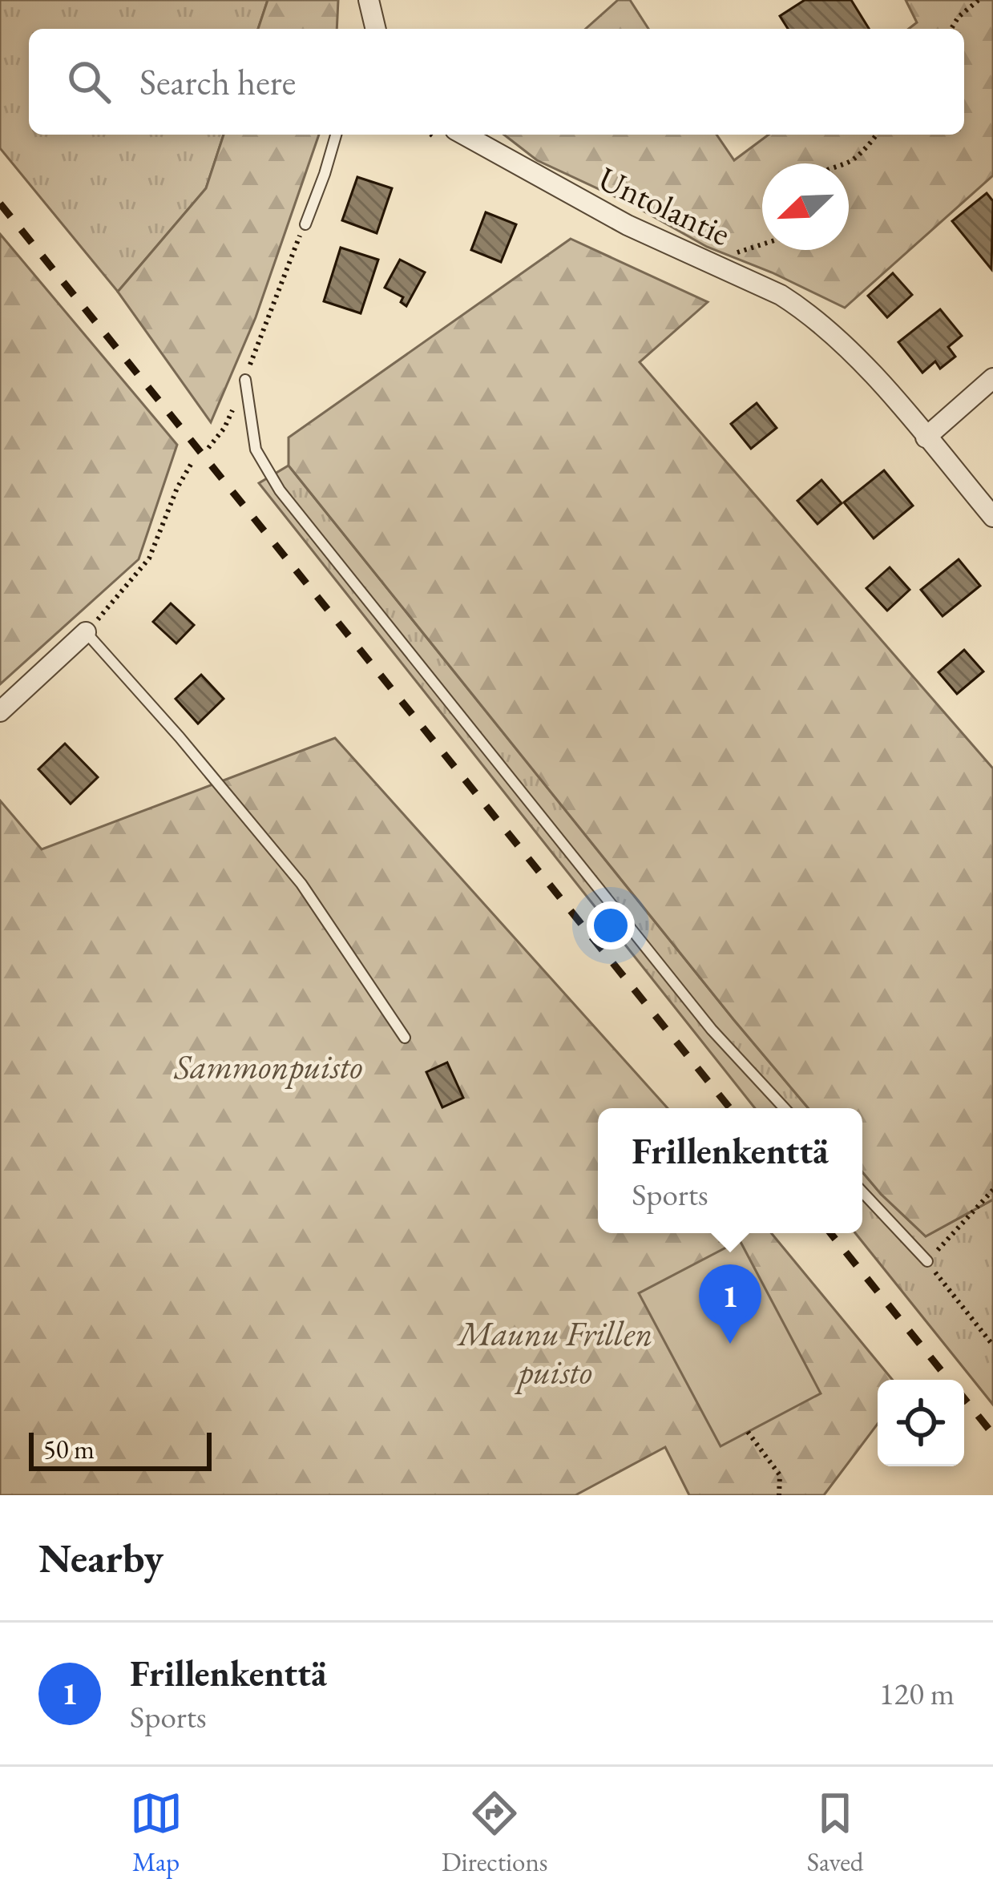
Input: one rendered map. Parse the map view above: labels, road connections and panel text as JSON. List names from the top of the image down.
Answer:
{
  "streets": {
    "street": ["Untolantie"]
  },
  "parks": ["Sammonpuisto", "Maunu Frillen puisto"],
  "scale_bar": "50 m",
  "north": "bottom left",
  "page": {
    "search": "Search here",
    "popup": ["Frillenkenttä", "Sports"],
    "pins": "1",
    "scale": "50 m",
    "heading": "Nearby",
    "list": [
      {
        "mark": "1",
        "name": "Frillenkenttä",
        "note": "Sports",
        "value": "120 m"
      }
    ],
    "nav": ["Map", "Directions", "Saved"]
  }
}
